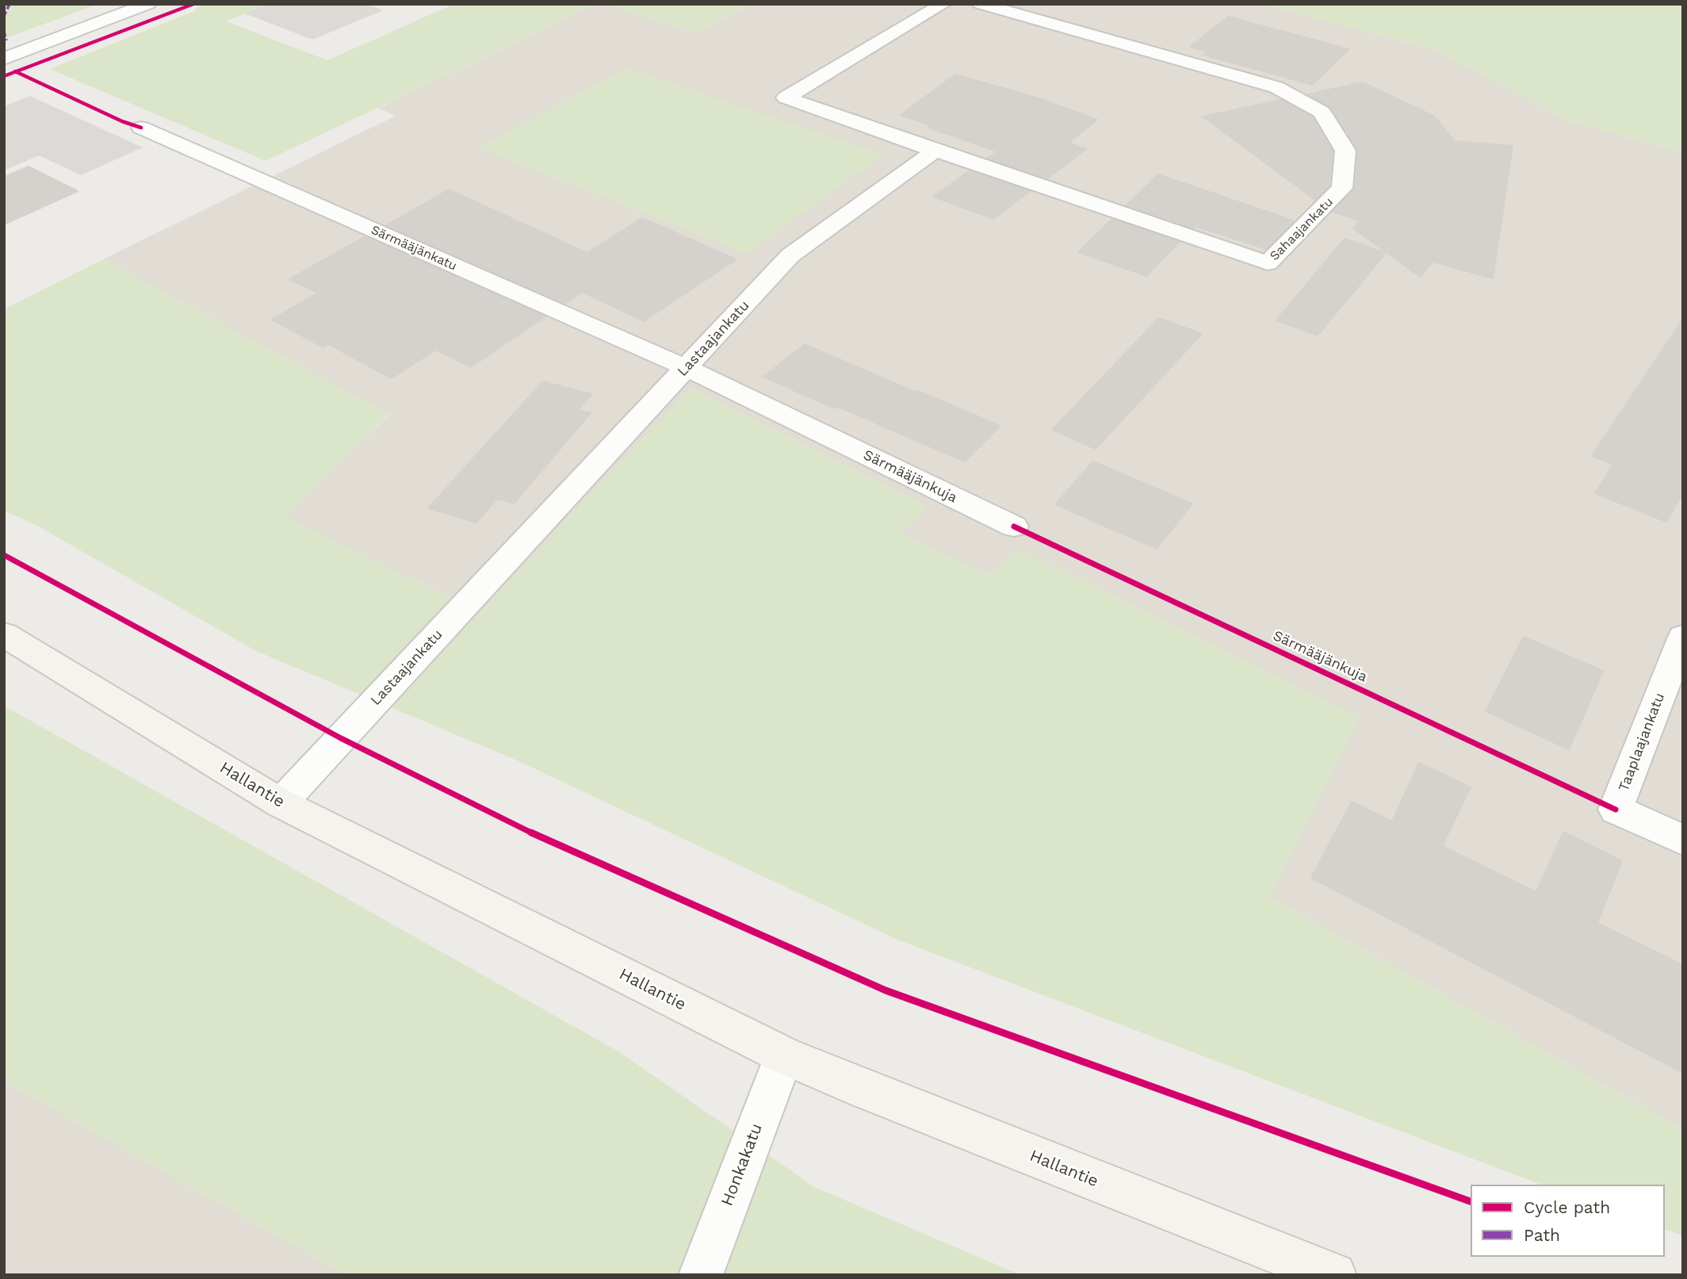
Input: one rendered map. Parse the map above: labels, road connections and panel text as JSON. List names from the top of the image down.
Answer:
{
  "streets": {
    "street": [
      "Sahaajankatu",
      "Särmääjänkatu",
      "Lastaajankatu",
      "Särmääjänkuja",
      "Taaplaajankatu",
      "Hallantie",
      "Honkakatu"
    ]
  },
  "crossings": [
    ["Sahaajankatu", "Lastaajankatu"],
    ["Särmääjänkatu", "Lastaajankatu"],
    ["Särmääjänkatu", "Särmääjänkuja"],
    ["Lastaajankatu", "Särmääjänkuja"],
    ["Lastaajankatu", "Hallantie"],
    ["Hallantie", "Honkakatu"]
  ],
  "legend": ["Cycle path", "Path"]
}
